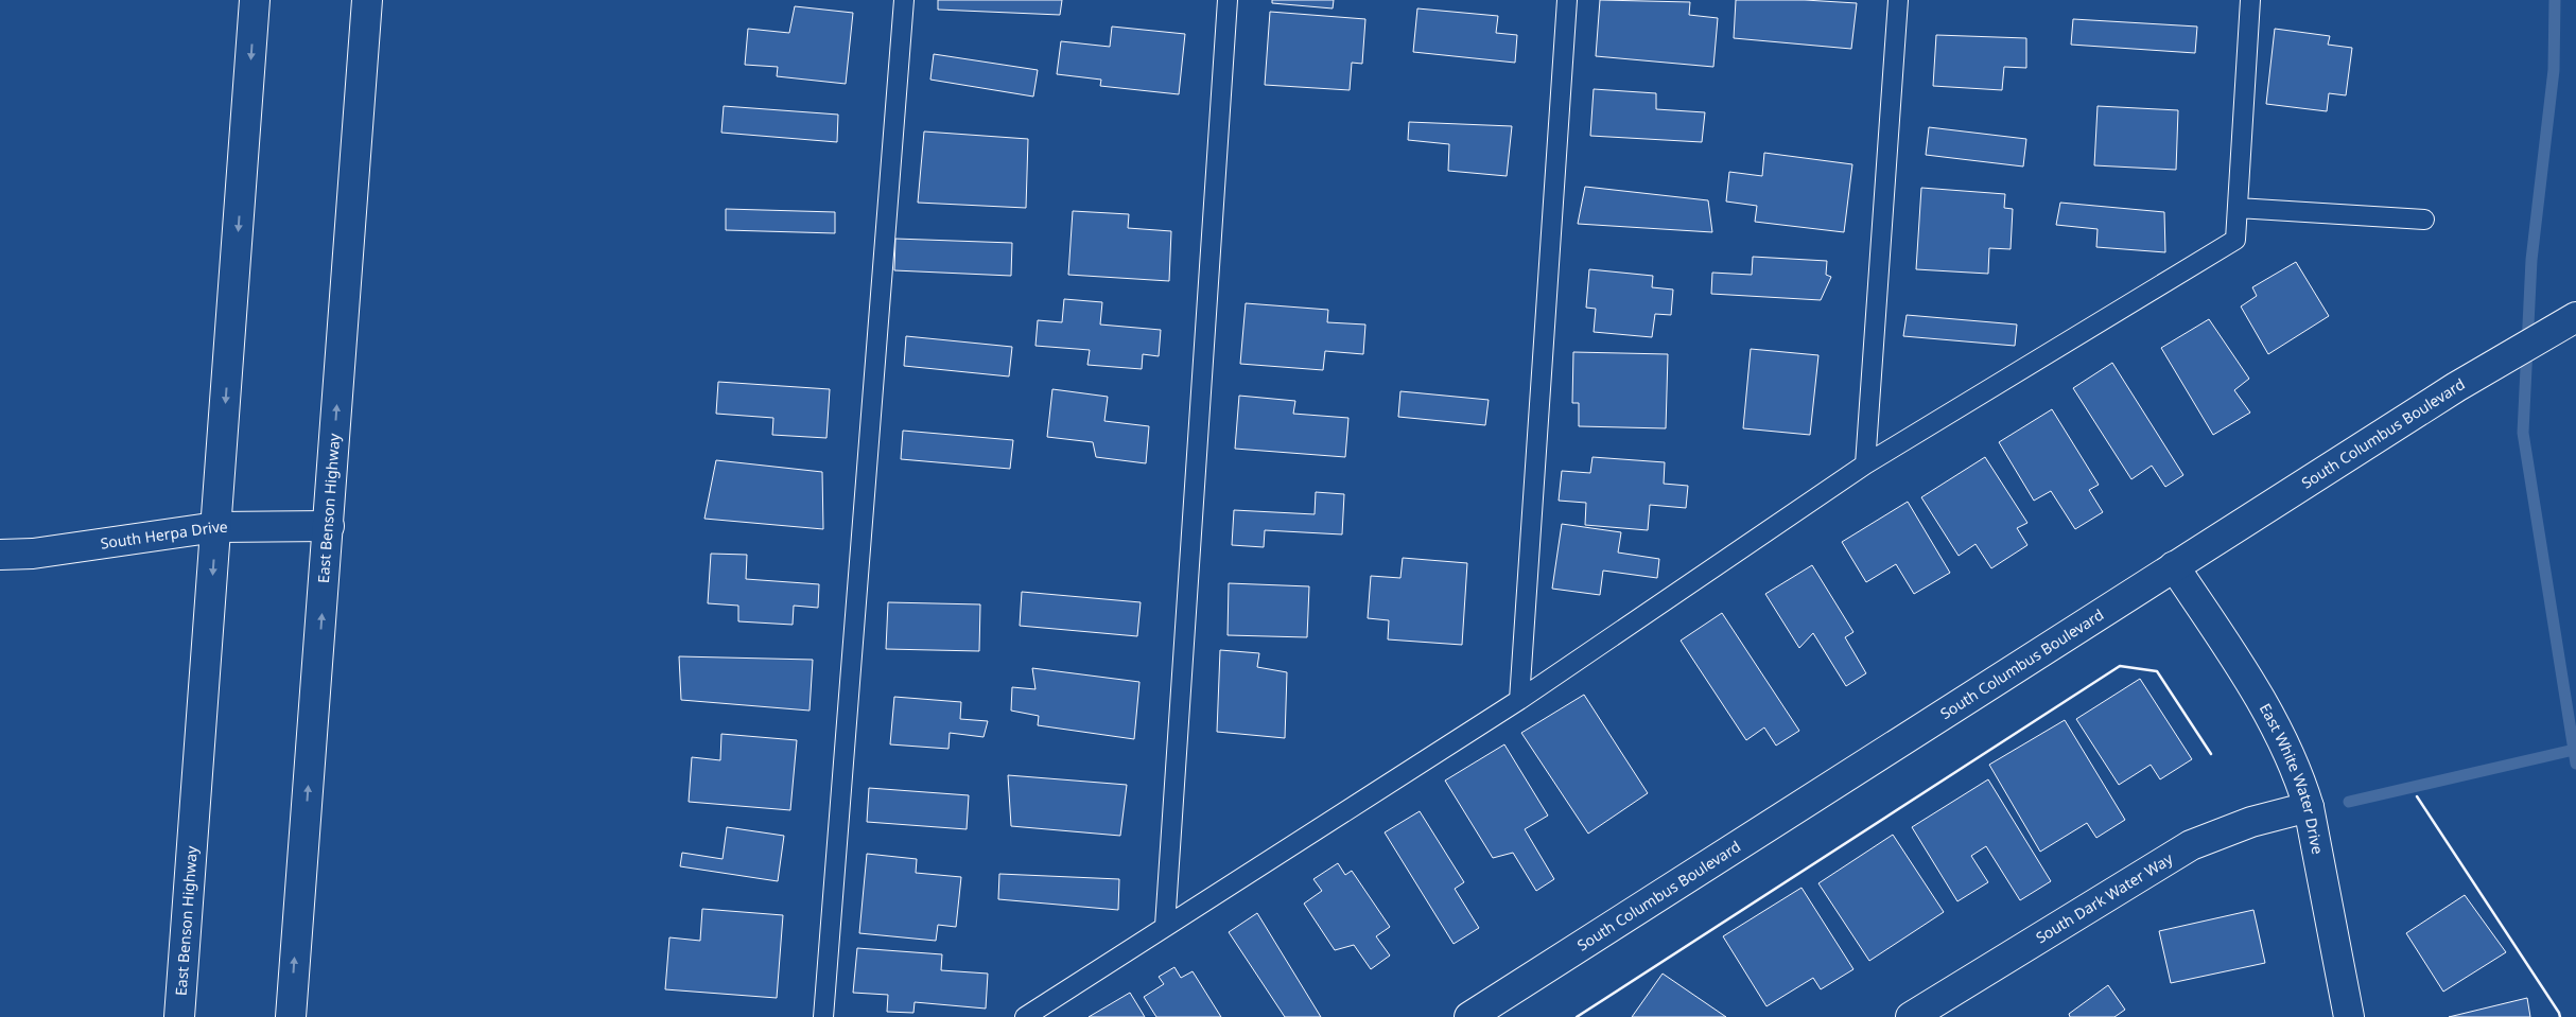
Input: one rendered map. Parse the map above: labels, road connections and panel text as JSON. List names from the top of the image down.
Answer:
{
  "streets": {
    "street": [
      "South Columbus Boulevard",
      "East Benson Highway",
      "South Herpa Drive",
      "East White Water Drive",
      "South Dark Water Way"
    ]
  },
  "crossings": [
    ["South Columbus Boulevard", "East White Water Drive"],
    ["East Benson Highway", "South Herpa Drive"],
    ["East White Water Drive", "South Dark Water Way"]
  ]
}
